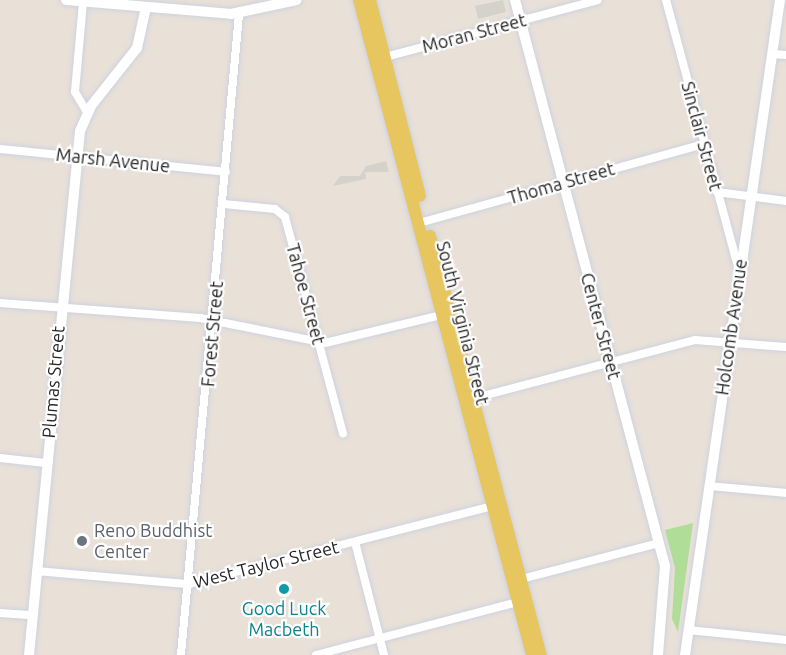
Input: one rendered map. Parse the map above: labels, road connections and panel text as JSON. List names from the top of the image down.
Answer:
{
  "streets": {
    "main road": ["South Virginia Street"],
    "street": [
      "Moran Street",
      "Sinclair Street",
      "Marsh Avenue",
      "Thoma Street",
      "Tahoe Street",
      "Center Street",
      "Holcomb Avenue",
      "Forest Street",
      "Plumas Street",
      "West Taylor Street"
    ]
  },
  "crossings": [
    ["Moran Street", "South Virginia Street"],
    ["Moran Street", "Center Street"],
    ["Sinclair Street", "Thoma Street"],
    ["Sinclair Street", "Holcomb Avenue"],
    ["Marsh Avenue", "Forest Street"],
    ["Marsh Avenue", "Plumas Street"],
    ["Thoma Street", "South Virginia Street"],
    ["Thoma Street", "Center Street"],
    ["Tahoe Street", "Forest Street"],
    ["South Virginia Street", "West Taylor Street"],
    ["Forest Street", "West Taylor Street"],
    ["Plumas Street", "West Taylor Street"]
  ],
  "places": ["Reno Buddhist Center", "Good Luck Macbeth"]
}
